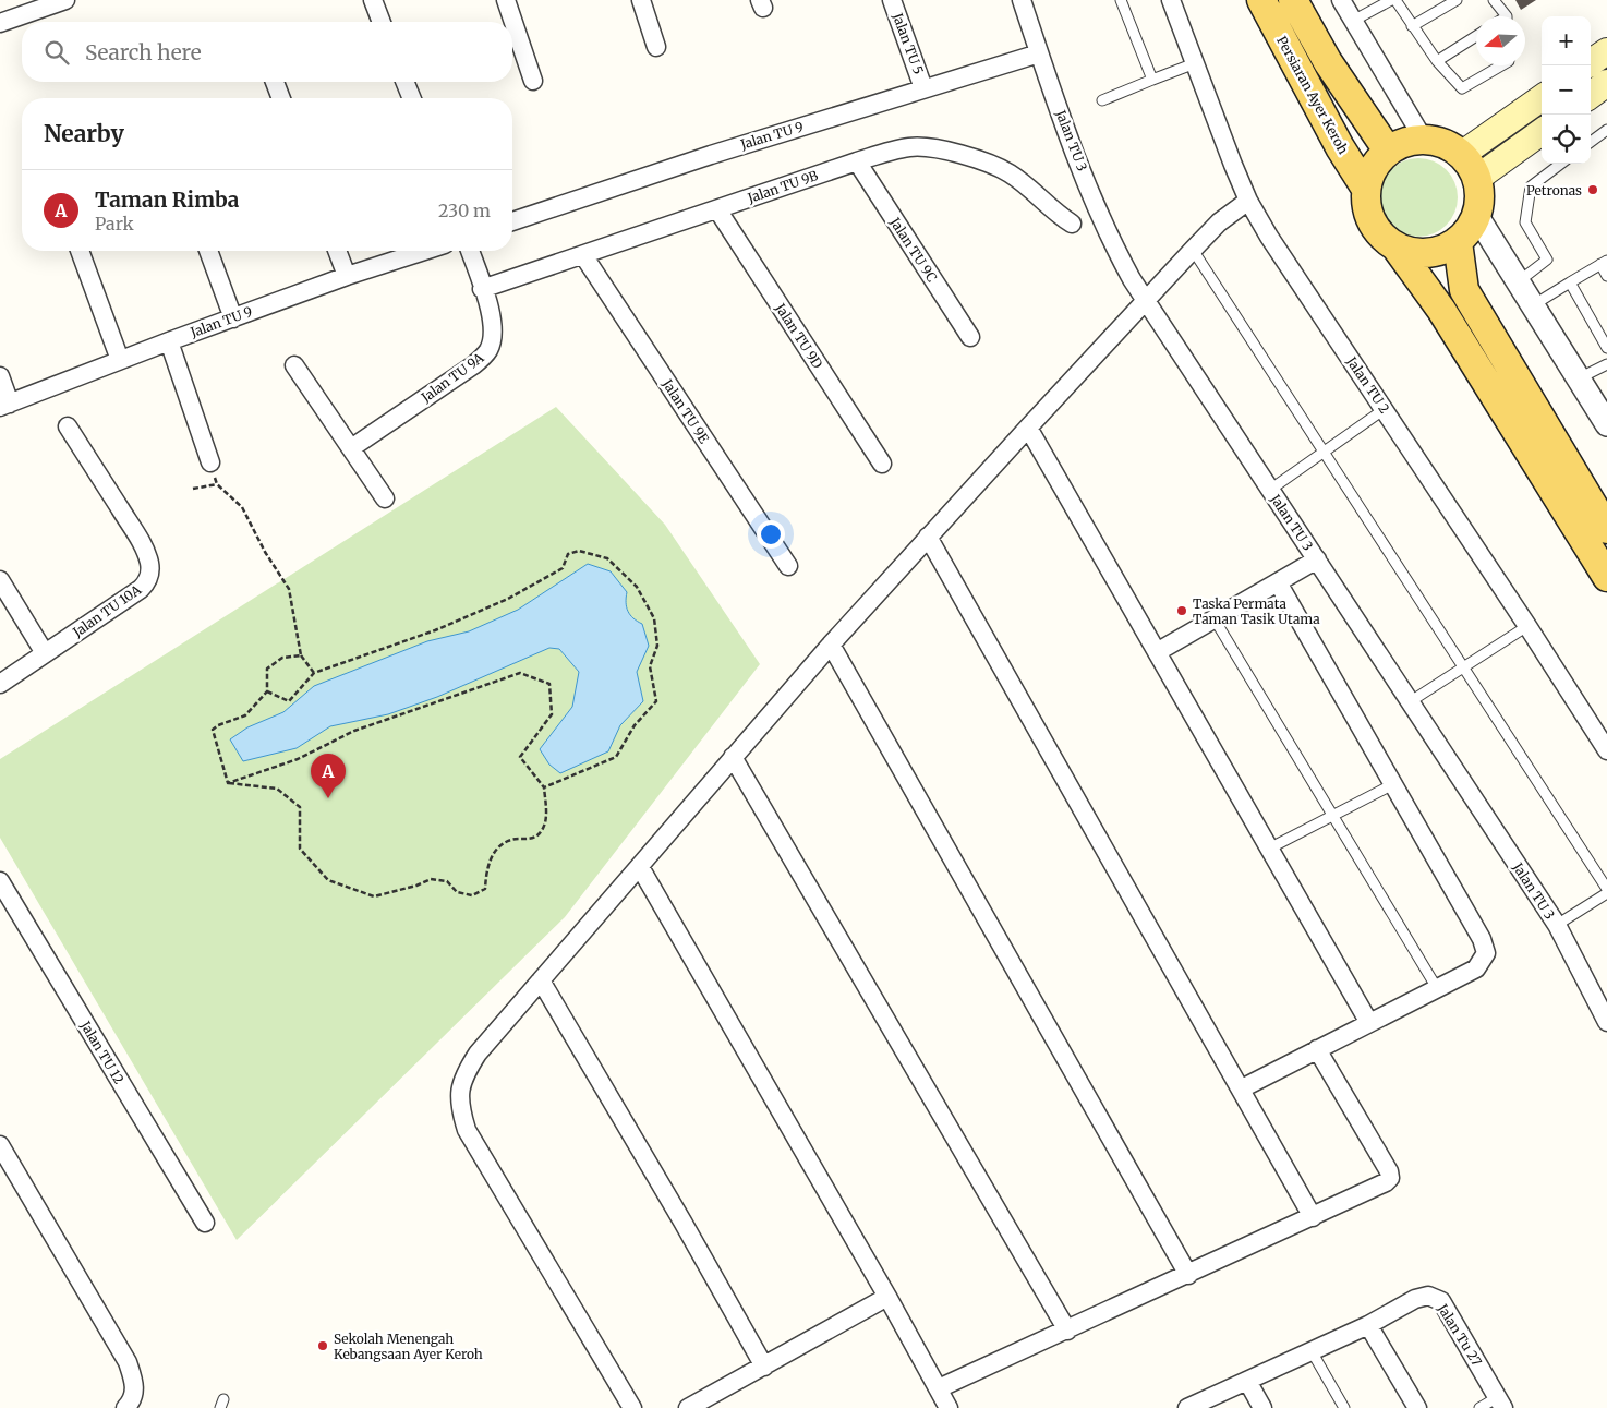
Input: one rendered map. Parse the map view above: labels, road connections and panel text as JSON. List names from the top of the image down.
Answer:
{
  "streets": {
    "main road": ["Persiaran Ayer Keroh"],
    "street": [
      "Jalan TU 5",
      "Jalan TU 9",
      "Jalan TU 3",
      "Jalan TU 9B",
      "Jalan TU 9C",
      "Jalan TU 9D",
      "Jalan TU 9A",
      "Jalan TU 2",
      "Jalan TU 9E",
      "Jalan TU 10A",
      "Jalan TU 12",
      "Jalan Tu 27"
    ]
  },
  "crossings": [
    ["Jalan TU 5", "Jalan TU 9"],
    ["Jalan TU 9", "Jalan TU 3"],
    ["Jalan TU 9B", "Jalan TU 9C"],
    ["Jalan TU 9B", "Jalan TU 9D"],
    ["Jalan TU 9B", "Jalan TU 9A"],
    ["Jalan TU 9B", "Jalan TU 9E"]
  ],
  "places": ["Petronas", "Taska Permata Taman Tasik Utama", "Sekolah Menengah Kebangsaan Ayer Keroh"],
  "north": "left",
  "page": {
    "map_buttons": ["+", "−"],
    "search": "Search here",
    "heading": "Nearby",
    "list": [
      {
        "mark": "A",
        "name": "Taman Rimba",
        "note": "Park",
        "value": "230 m"
      }
    ],
    "pins": "A"
  }
}
